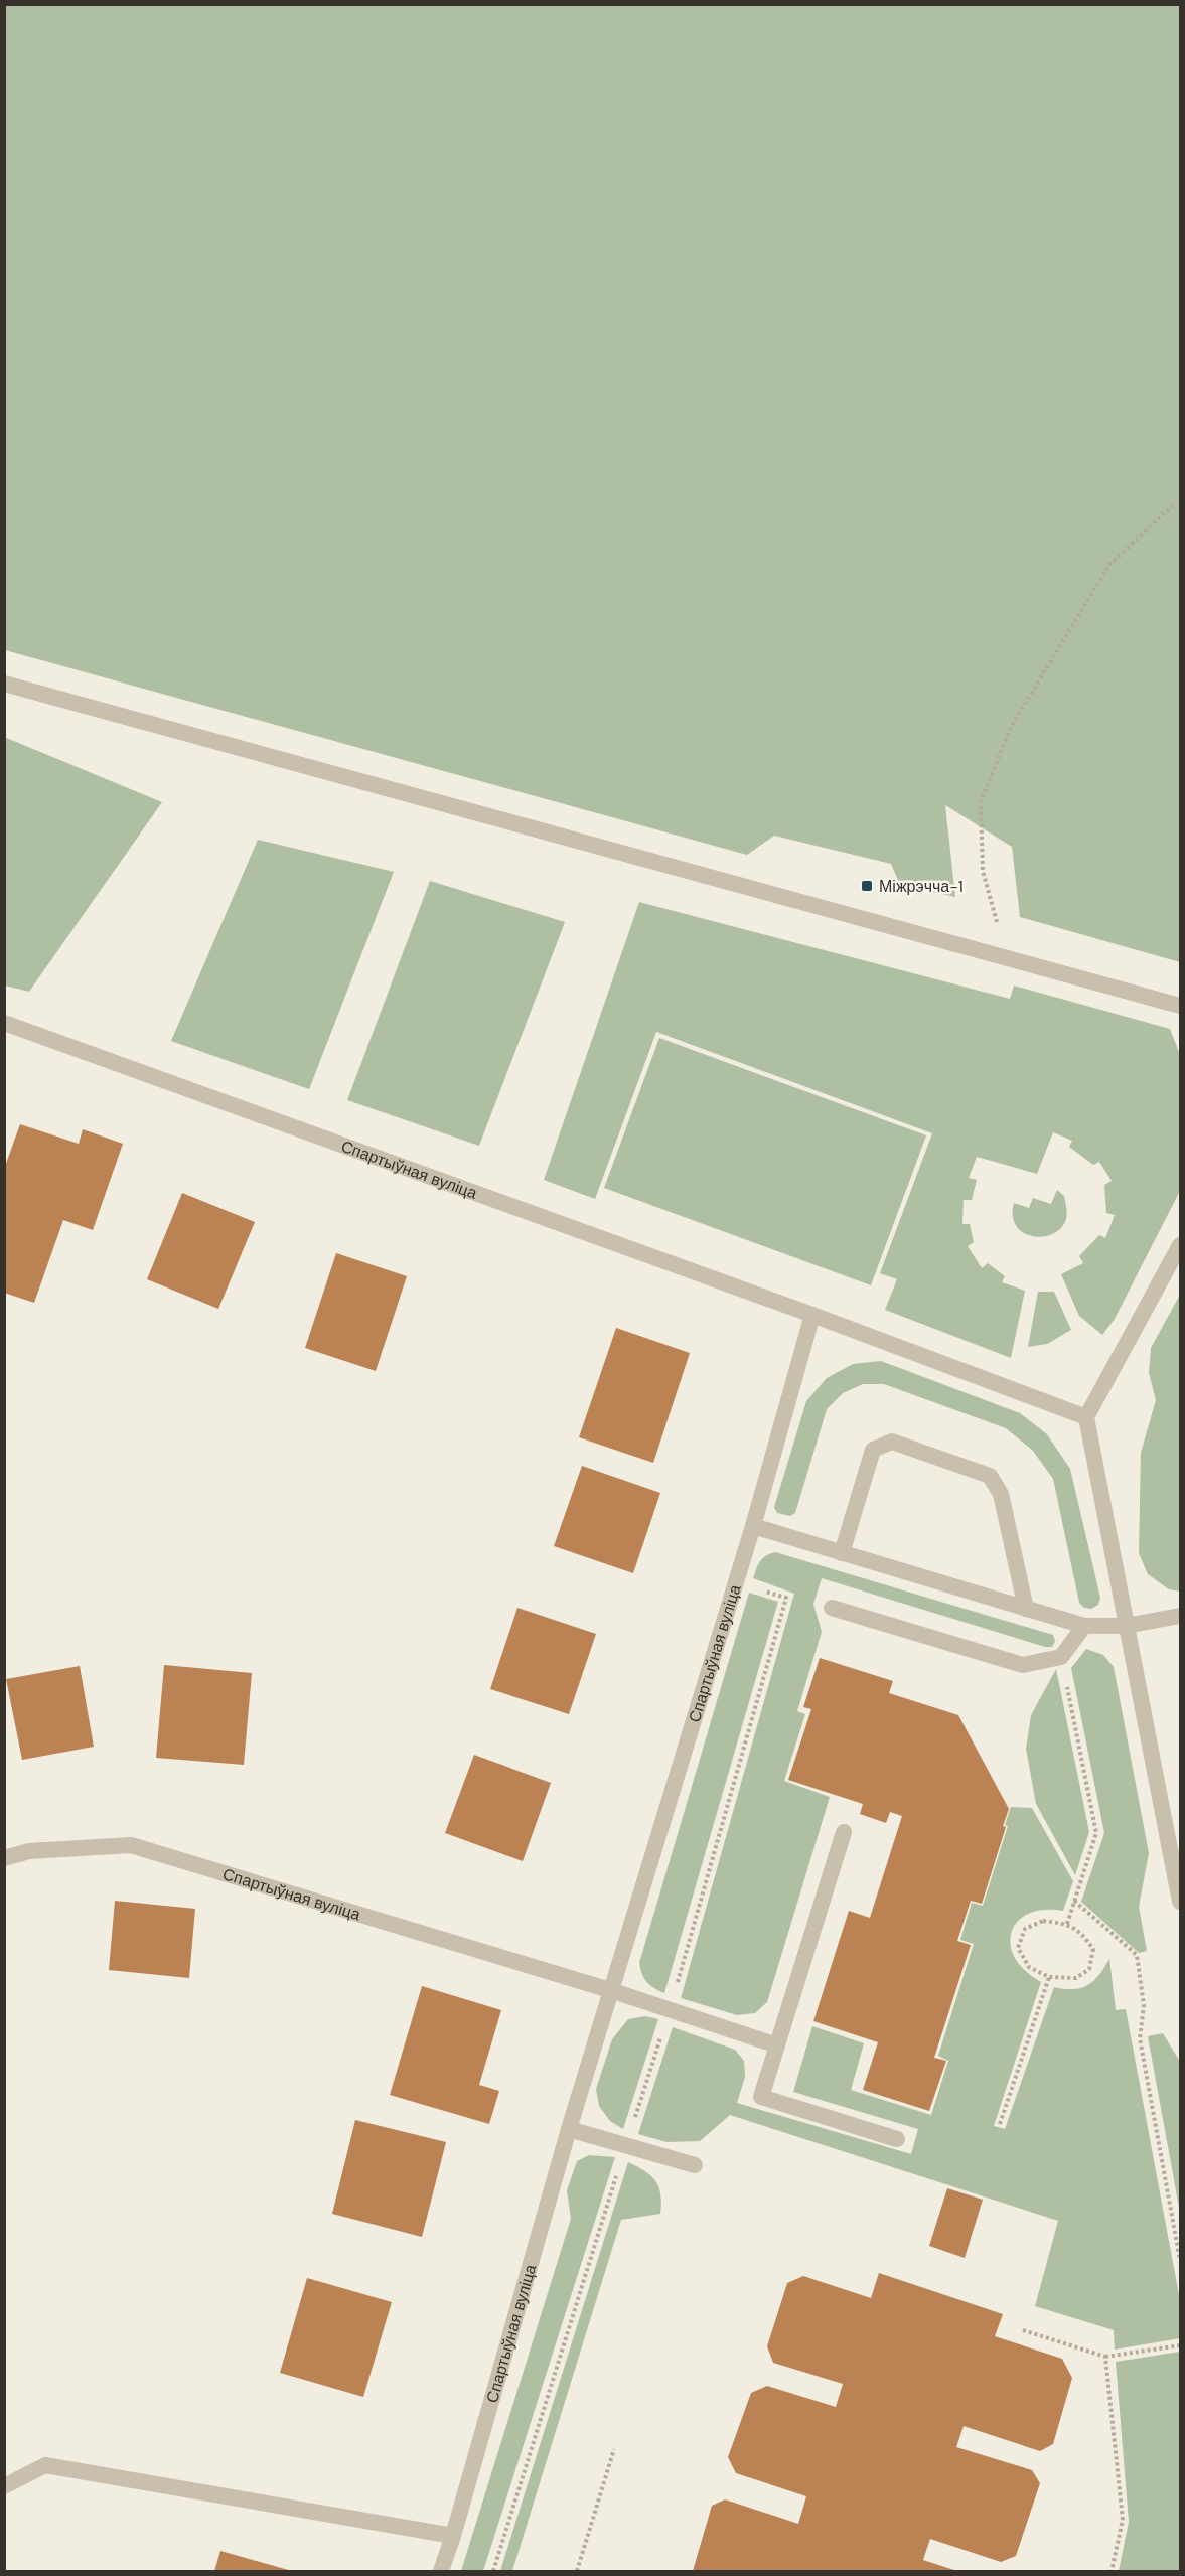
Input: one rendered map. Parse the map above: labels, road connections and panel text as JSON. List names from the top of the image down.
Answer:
{
  "streets": {
    "street": ["Спартыўная вуліца"]
  },
  "places": {
    "transit": ["Міжрэчча-1"]
  }
}
